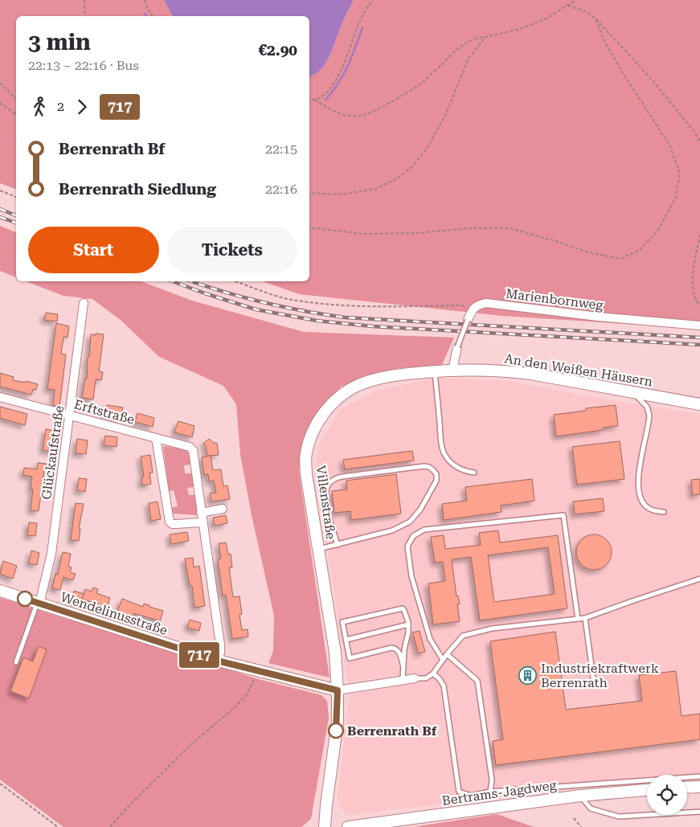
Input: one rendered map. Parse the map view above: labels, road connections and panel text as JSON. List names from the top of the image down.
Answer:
{
  "streets": {
    "main road": [
      "An den Weißen Häusern",
      "Villenstraße",
      "Wendelinusstraße",
      "Bertrams-Jagdweg"
    ],
    "street": ["Marienbornweg", "Erftstraße", "Glückaufstraße"]
  },
  "crossings": [
    ["An den Weißen Häusern", "Villenstraße"],
    ["Erftstraße", "Glückaufstraße"],
    ["Erftstraße", "Wendelinusstraße"],
    ["Glückaufstraße", "Wendelinusstraße"],
    ["Villenstraße", "Wendelinusstraße"]
  ],
  "places": {
    "building": ["Industriekraftwerk Berrenrath"],
    "other": ["Berrenrath Bf"]
  },
  "lines": ["bus line 717"],
  "page": {
    "on_map": "717",
    "heading": ["3 min", "22:13 – 22:16 · Bus", "€2.90"],
    "legs": ["2", "717"],
    "list": [
      {
        "name": "Berrenrath Bf",
        "value": "22:15"
      },
      {
        "name": "Berrenrath Siedlung",
        "value": "22:16"
      }
    ],
    "buttons": ["Start", "Tickets"]
  }
}
